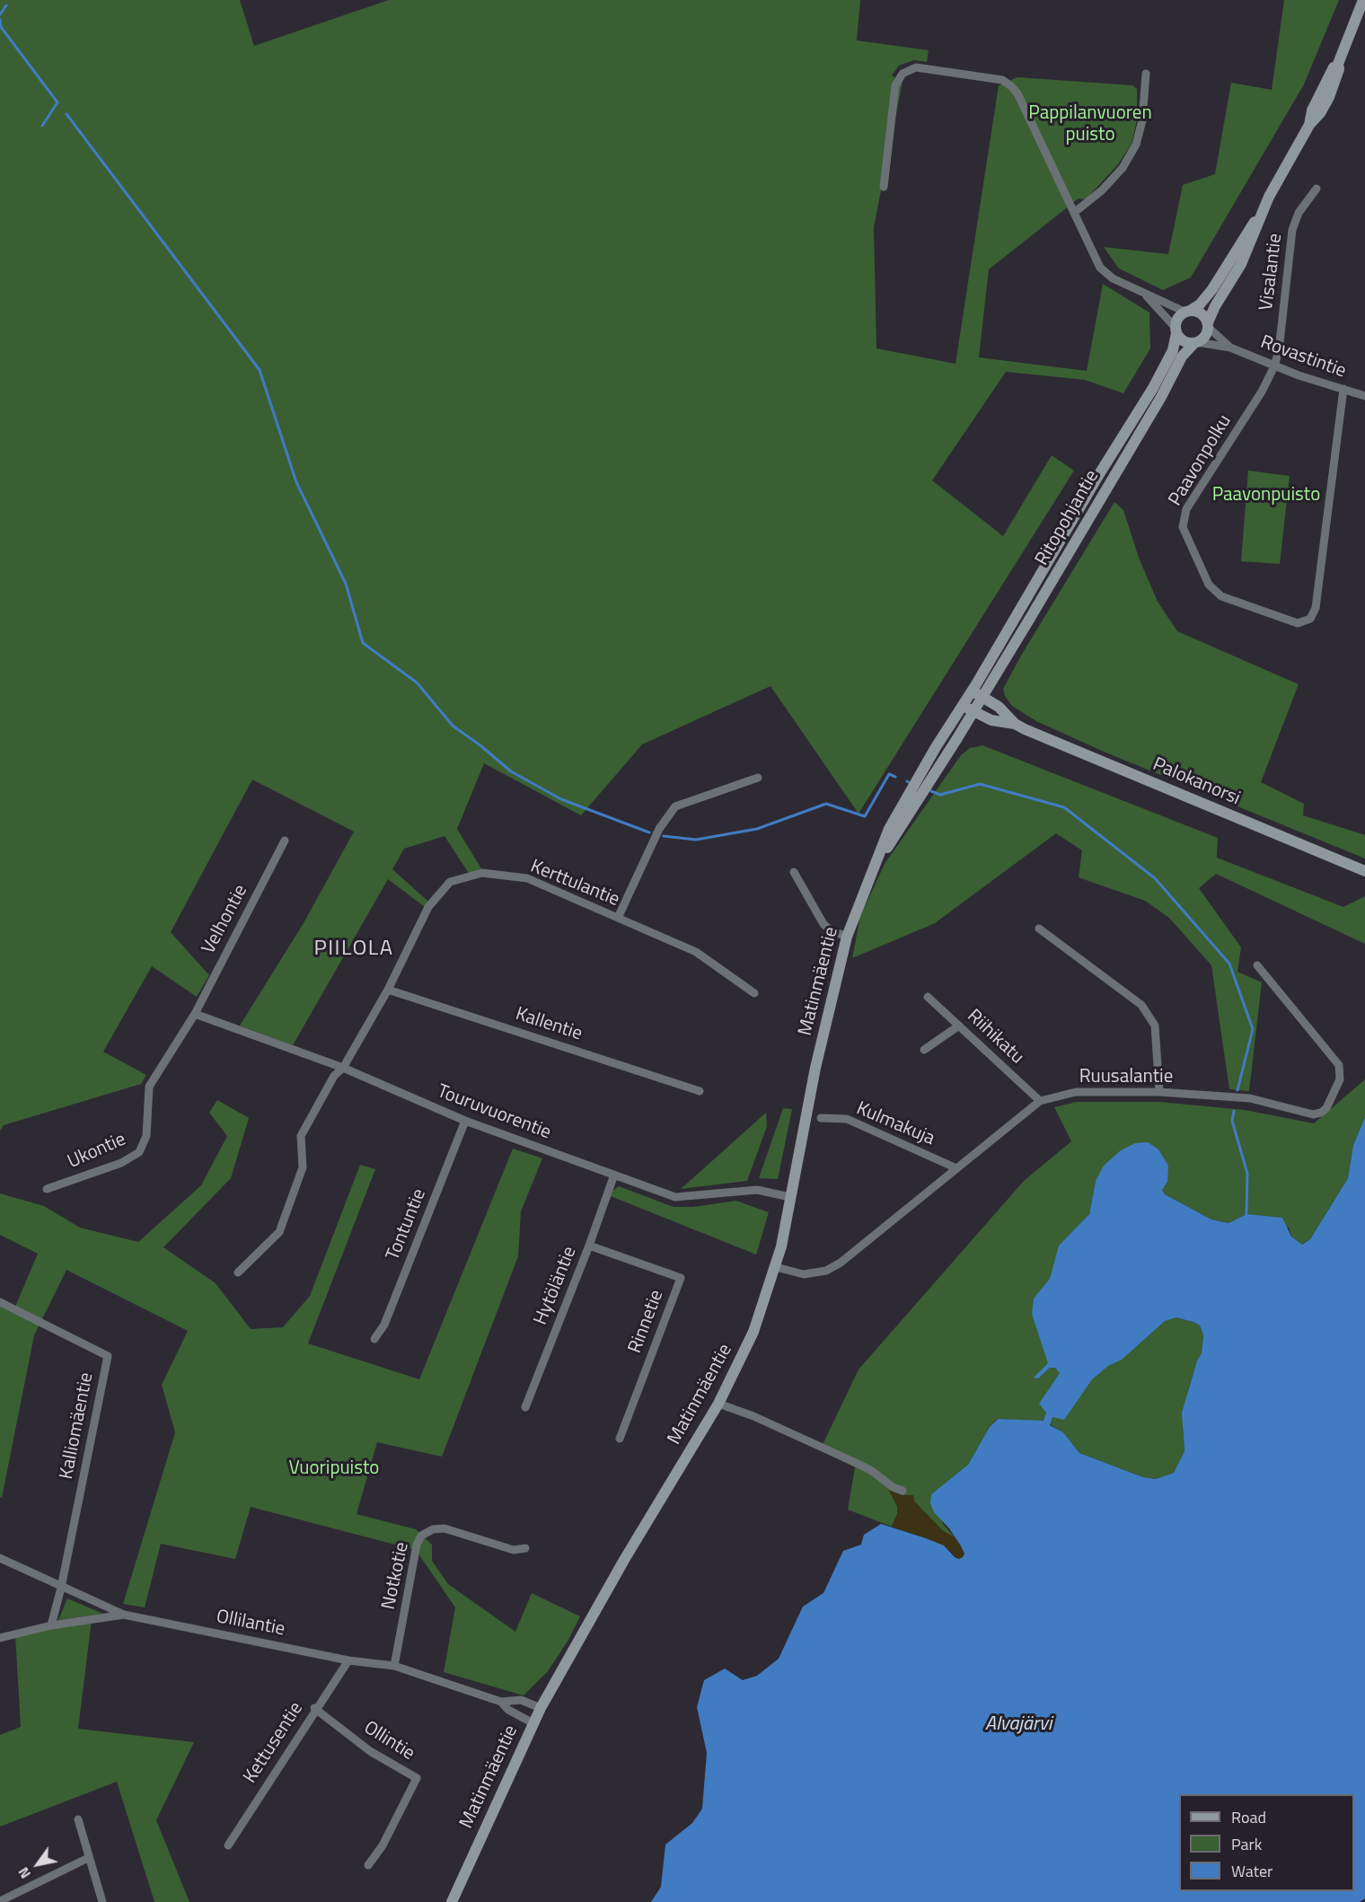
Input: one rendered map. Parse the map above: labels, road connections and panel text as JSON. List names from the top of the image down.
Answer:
{
  "streets": {
    "main road": ["Ritopohjantie", "Palokanorsi", "Matinmäentie"],
    "street": [
      "Visalantie",
      "Rovastintie",
      "Paavonpolku",
      "Kerttulantie",
      "Velhontie",
      "Kallentie",
      "Riihikatu",
      "Ruusalantie",
      "Touruvuorentie",
      "Kulmakuja",
      "Ukontie",
      "Tontuntie",
      "Hytöläntie",
      "Rinnetie",
      "Kalliomäentie",
      "Notkotie",
      "Ollilantie",
      "Ollintie",
      "Kettusentie"
    ]
  },
  "crossings": [
    ["Visalantie", "Rovastintie"],
    ["Visalantie", "Paavonpolku"],
    ["Rovastintie", "Paavonpolku"],
    ["Rovastintie", "Ritopohjantie"],
    ["Ritopohjantie", "Palokanorsi"],
    ["Ritopohjantie", "Matinmäentie"],
    ["Palokanorsi", "Matinmäentie"],
    ["Kerttulantie", "Kallentie"],
    ["Kerttulantie", "Touruvuorentie"],
    ["Velhontie", "Touruvuorentie"],
    ["Velhontie", "Ukontie"],
    ["Matinmäentie", "Ruusalantie"],
    ["Matinmäentie", "Touruvuorentie"],
    ["Matinmäentie", "Ollilantie"],
    ["Riihikatu", "Ruusalantie"],
    ["Ruusalantie", "Kulmakuja"],
    ["Touruvuorentie", "Ukontie"],
    ["Touruvuorentie", "Tontuntie"],
    ["Touruvuorentie", "Hytöläntie"],
    ["Hytöläntie", "Rinnetie"],
    ["Kalliomäentie", "Ollilantie"],
    ["Notkotie", "Ollilantie"],
    ["Ollilantie", "Kettusentie"],
    ["Ollintie", "Kettusentie"]
  ],
  "districts": ["PIILOLA"],
  "water": ["Alvajärvi"],
  "parks": ["Pappilanvuoren puisto", "Paavonpuisto", "Vuoripuisto"],
  "legend": ["Road", "Park", "Water"],
  "north": "bottom left"
}
